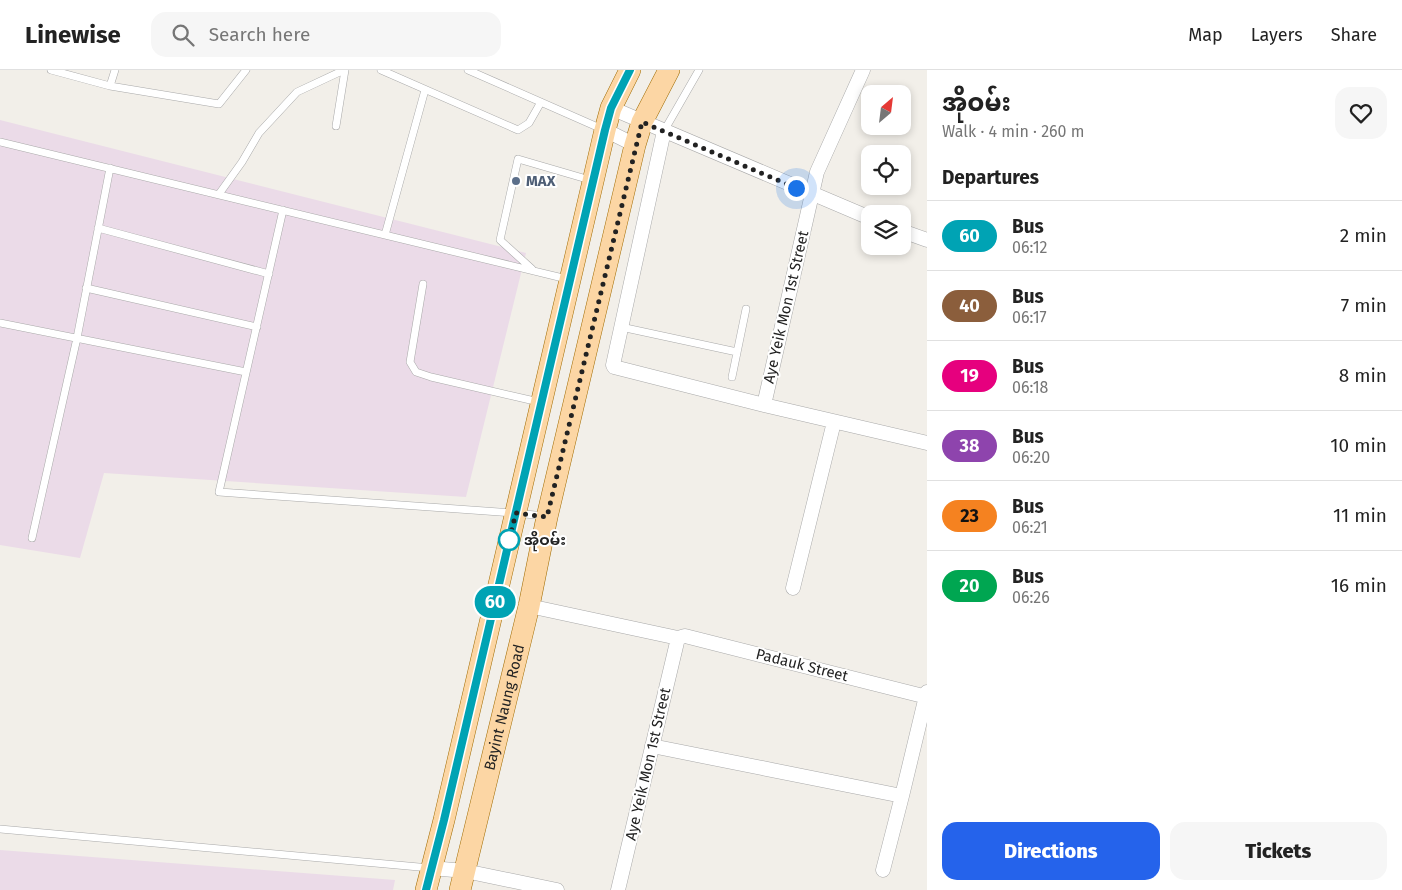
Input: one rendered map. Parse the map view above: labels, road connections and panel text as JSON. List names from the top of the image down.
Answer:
{
  "streets": {
    "main road": ["Bayint Naung Road"],
    "street": ["Aye Yeik Mon 1st Street", "Padauk Street"]
  },
  "crossings": [
    ["Aye Yeik Mon 1st Street", "Padauk Street"],
    ["Padauk Street", "Bayint Naung Road"]
  ],
  "places": ["MAX", "အိုဝမ်း"],
  "lines": ["bus line 60"],
  "north": "top right",
  "page": {
    "header": "Linewise",
    "search": "Search here",
    "nav": ["Map", "Layers", "Share"],
    "on_map": "60",
    "heading": [
      ["အိုဝမ်း", "Walk · 4 min · 260 m"],
      "Departures"
    ],
    "list": [
      {
        "mark": "60",
        "name": "Bus",
        "note": "06:12",
        "value": "2 min"
      },
      {
        "mark": "40",
        "name": "Bus",
        "note": "06:17",
        "value": "7 min"
      },
      {
        "mark": "19",
        "name": "Bus",
        "note": "06:18",
        "value": "8 min"
      },
      {
        "mark": "38",
        "name": "Bus",
        "note": "06:20",
        "value": "10 min"
      },
      {
        "mark": "23",
        "name": "Bus",
        "note": "06:21",
        "value": "11 min"
      },
      {
        "mark": "20",
        "name": "Bus",
        "note": "06:26",
        "value": "16 min"
      }
    ],
    "buttons": ["Directions", "Tickets"]
  }
}
